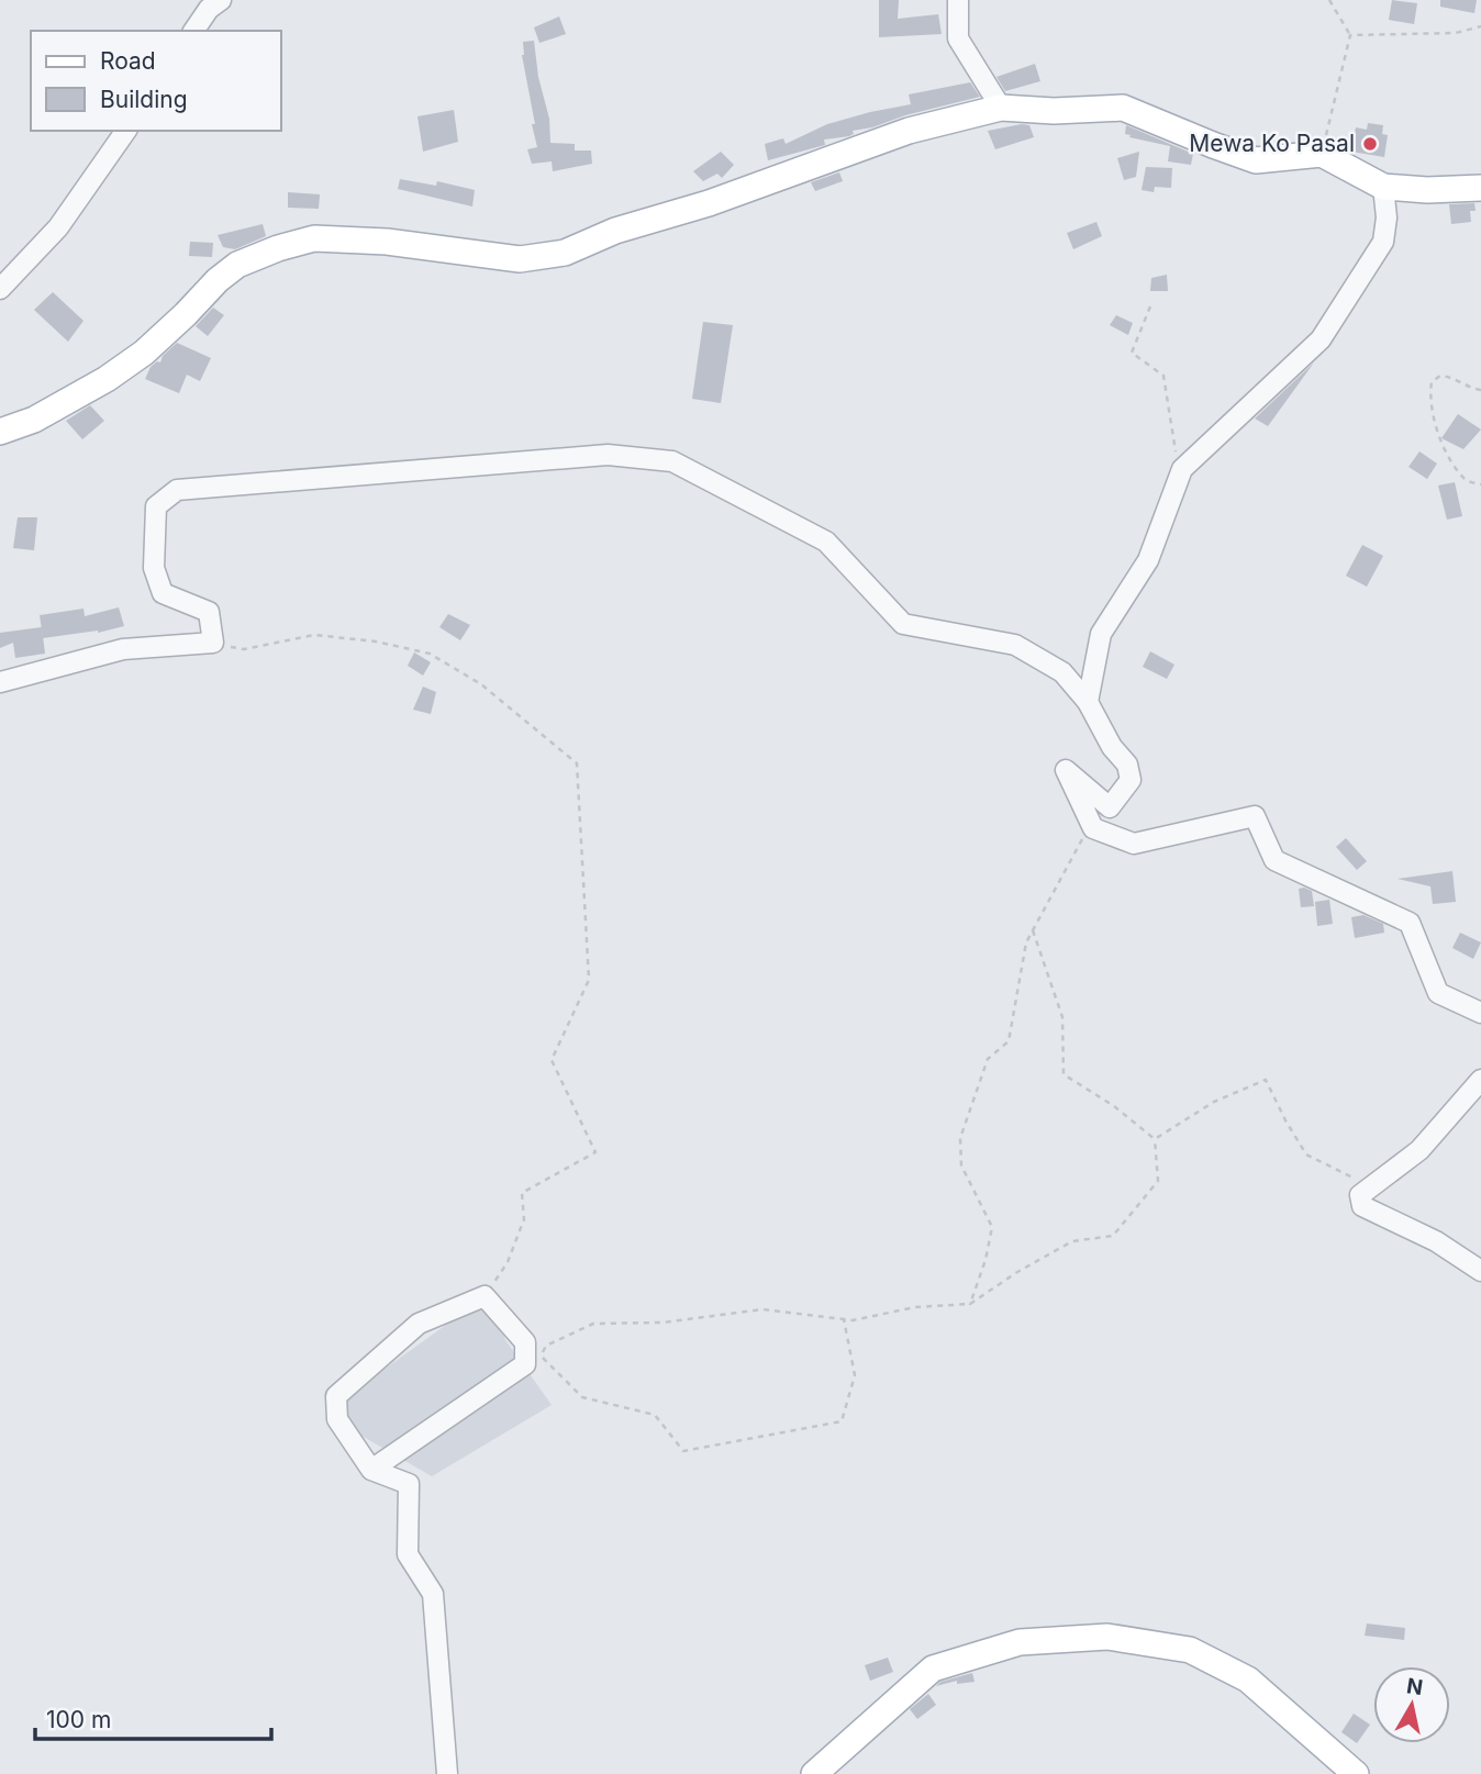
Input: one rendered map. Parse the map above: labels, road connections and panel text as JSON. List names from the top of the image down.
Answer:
{
  "places": ["Mewa Ko Pasal"],
  "legend": ["Road", "Building"],
  "scale_bar": "100 m",
  "north": "top"
}
